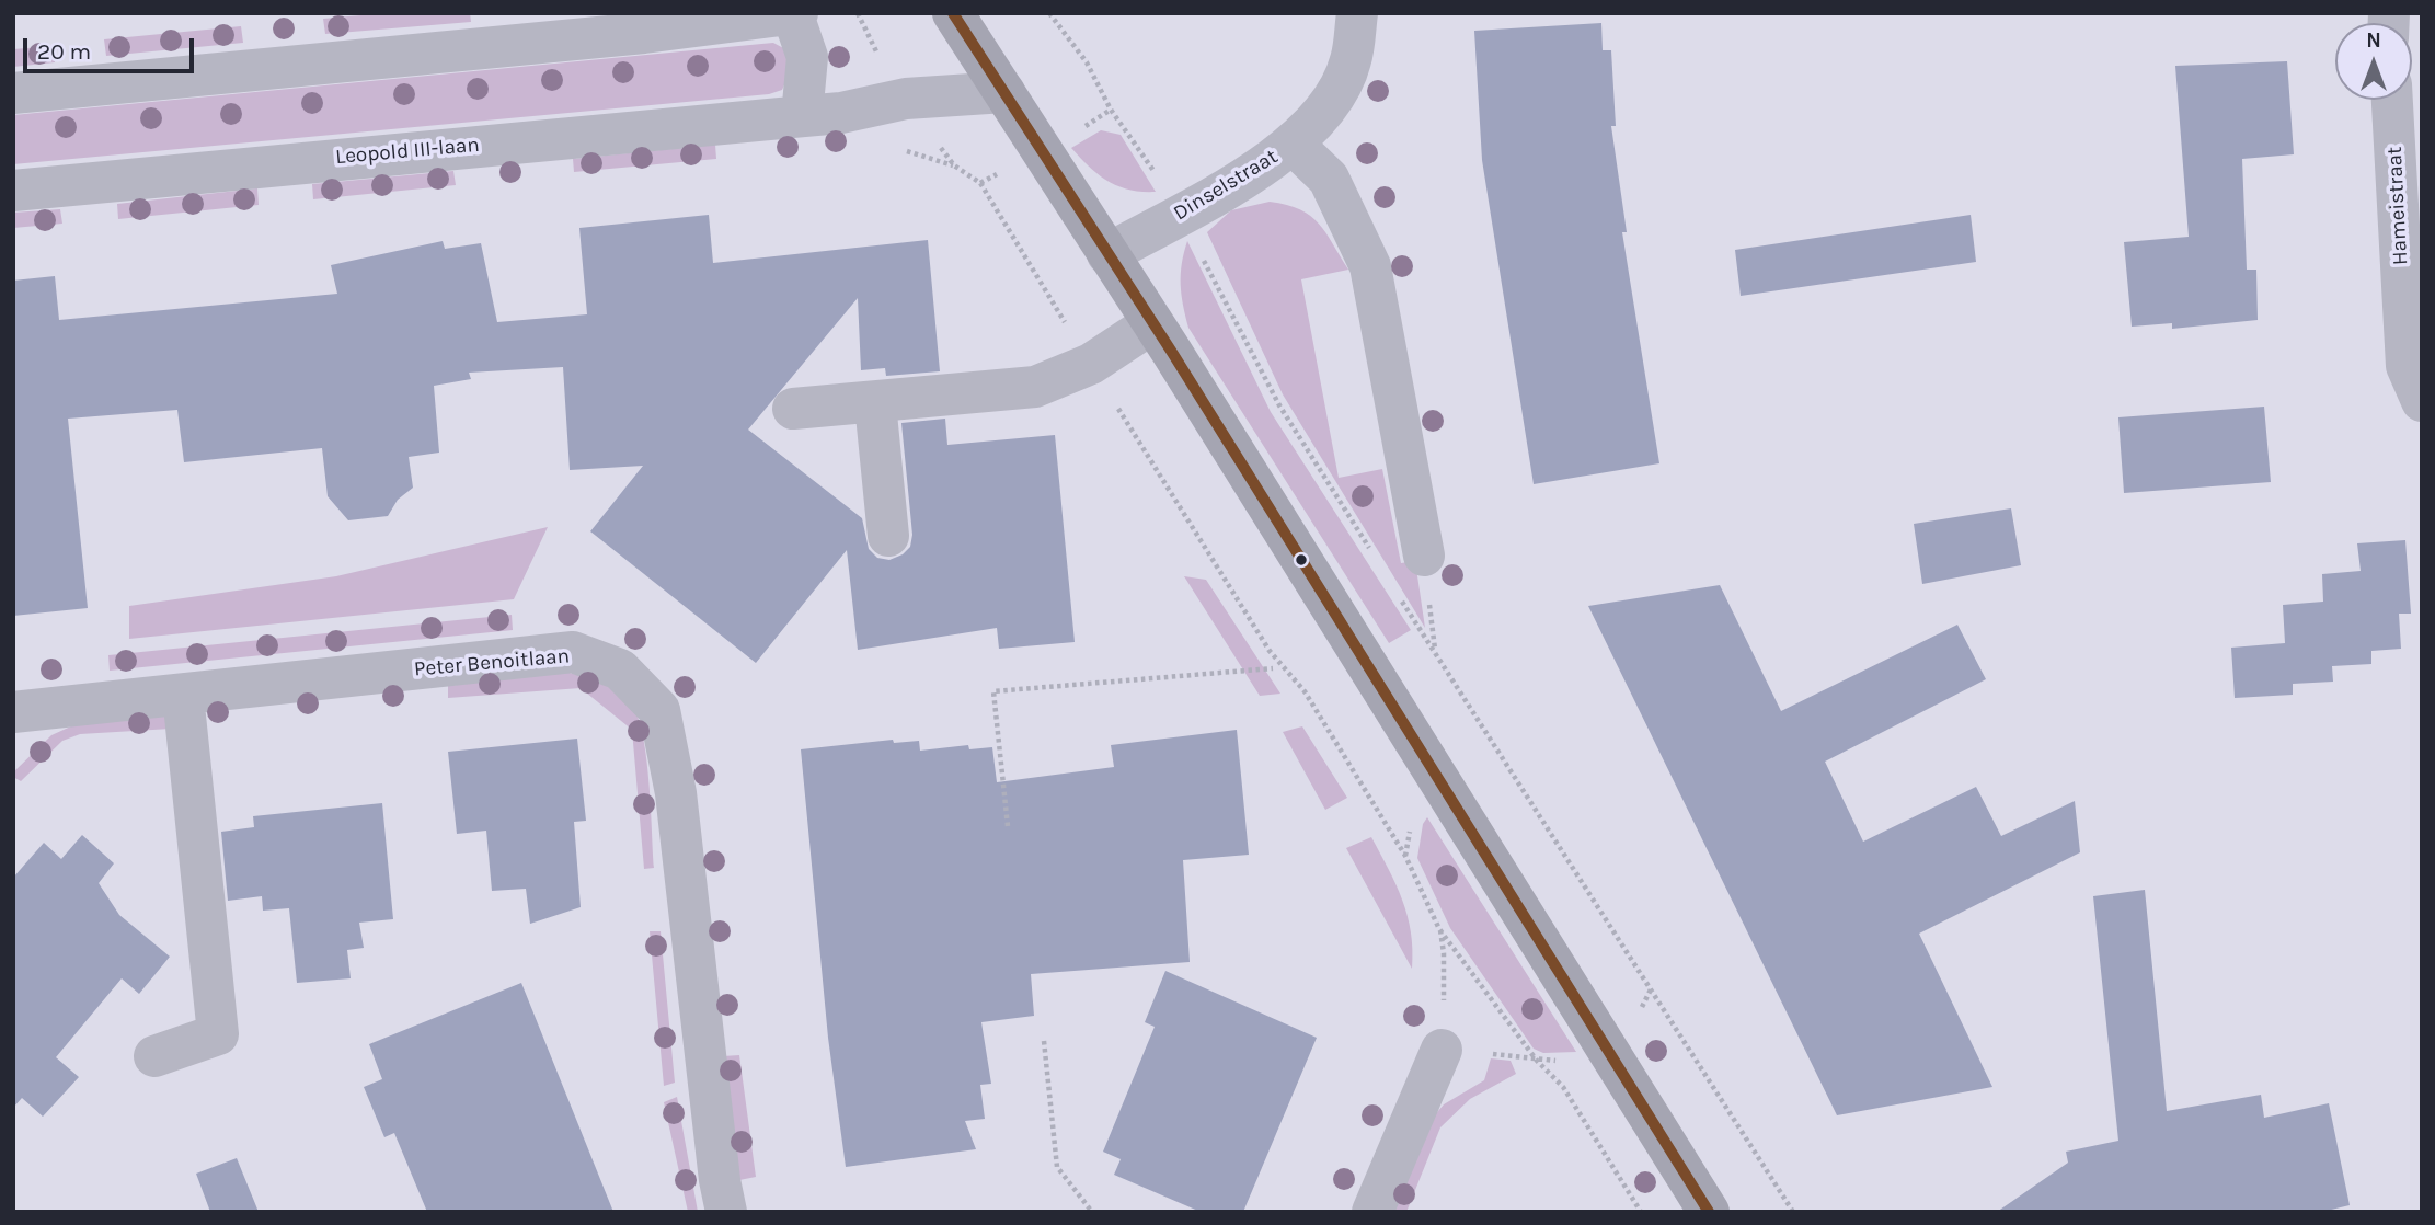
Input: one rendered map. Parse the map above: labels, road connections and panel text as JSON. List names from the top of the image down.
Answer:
{
  "streets": {
    "street": [
      "Leopold III-laan",
      "Dinselstraat",
      "Hameistraat",
      "Peter Benoitlaan"
    ]
  },
  "scale_bar": "20 m",
  "north": "top"
}
